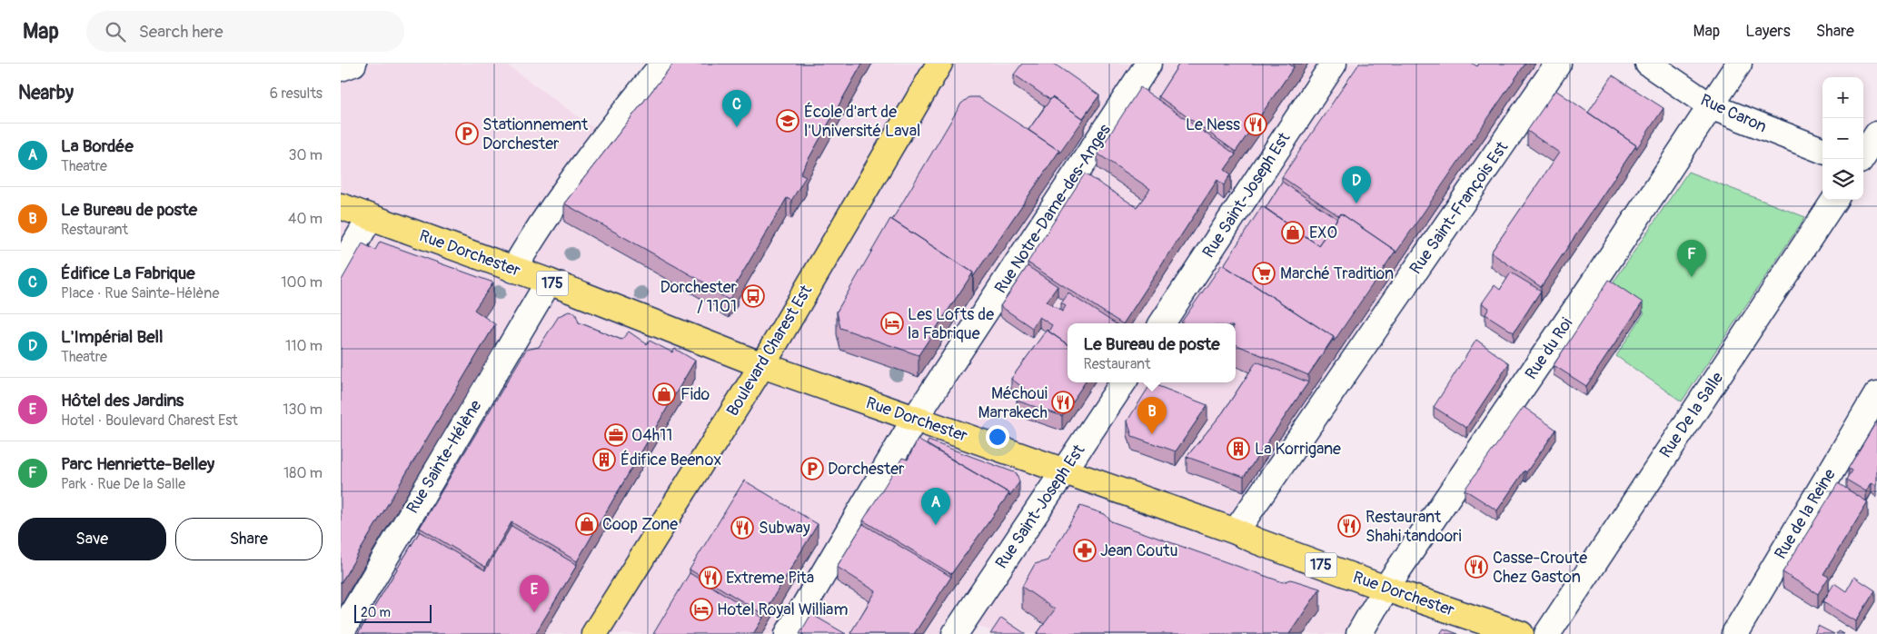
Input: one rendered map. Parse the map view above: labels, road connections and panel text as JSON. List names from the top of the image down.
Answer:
{
  "streets": {
    "main road": ["Rue Dorchester", "175", "Boulevard Charest Est"],
    "street": [
      "Rue Caron",
      "Rue Saint-Joseph Est",
      "Rue Saint-François Est",
      "Rue Notre-Dame-des-Anges",
      "Rue du Roi",
      "Rue De la Salle",
      "Rue Sainte-Hélène",
      "Rue de la Reine"
    ]
  },
  "crossings": [
    ["Rue Caron", "Rue du Roi"],
    ["Rue Saint-Joseph Est", "Rue Dorchester"],
    ["Rue Saint-François Est", "Rue Dorchester"],
    ["Rue Notre-Dame-des-Anges", "Rue Dorchester"],
    ["Rue Dorchester", "Rue du Roi"],
    ["Rue Dorchester", "Boulevard Charest Est"],
    ["Rue Dorchester", "Rue Sainte-Hélène"]
  ],
  "places": {
    "school or university": ["École d'art de l'Université Laval"],
    "restaurant": [
      "Le Ness",
      "Méchoui Marrakech",
      "Restaurant Shahi tandoori",
      "Subway",
      "Casse-Croute Chez Gaston",
      "Extreme Pita"
    ],
    "parking": ["Stationnement Dorchester", "Dorchester"],
    "shop": ["EXO", "Fido", "Coop Zone"],
    "supermarket": ["Marché Tradition"],
    "bus stop": ["Dorchester / 1101"],
    "hotel": ["Les Lofts de la Fabrique", "Hotel Royal William"],
    "office": ["04h11"],
    "building": ["La Korrigane", "Édifice Beenox"],
    "pharmacy": ["Jean Coutu"]
  },
  "scale_bar": "20 m",
  "page": {
    "header": "Map",
    "search": "Search here",
    "nav": ["Map", "Layers", "Share"],
    "heading": ["Nearby", "6 results"],
    "map_buttons": ["+", "−"],
    "pins": [
      "C",
      "D",
      "F",
      "B",
      "A",
      "E"
    ],
    "list": [
      {
        "mark": "A",
        "name": "La Bordée",
        "note": "Theatre",
        "value": "30 m"
      },
      {
        "mark": "B",
        "name": "Le Bureau de poste",
        "note": "Restaurant",
        "value": "40 m"
      },
      {
        "mark": "C",
        "name": "Édifice La Fabrique",
        "note": "Place · Rue Sainte-Hélène",
        "value": "100 m"
      },
      {
        "mark": "D",
        "name": "L'Impérial Bell",
        "note": "Theatre",
        "value": "110 m"
      },
      {
        "mark": "E",
        "name": "Hôtel des Jardins",
        "note": "Hotel · Boulevard Charest Est",
        "value": "130 m"
      },
      {
        "mark": "F",
        "name": "Parc Henriette-Belley",
        "note": "Park · Rue De la Salle",
        "value": "180 m"
      }
    ],
    "popup": ["Le Bureau de poste", "Restaurant"],
    "buttons": ["Save", "Share"],
    "scale": "20 m"
  }
}
